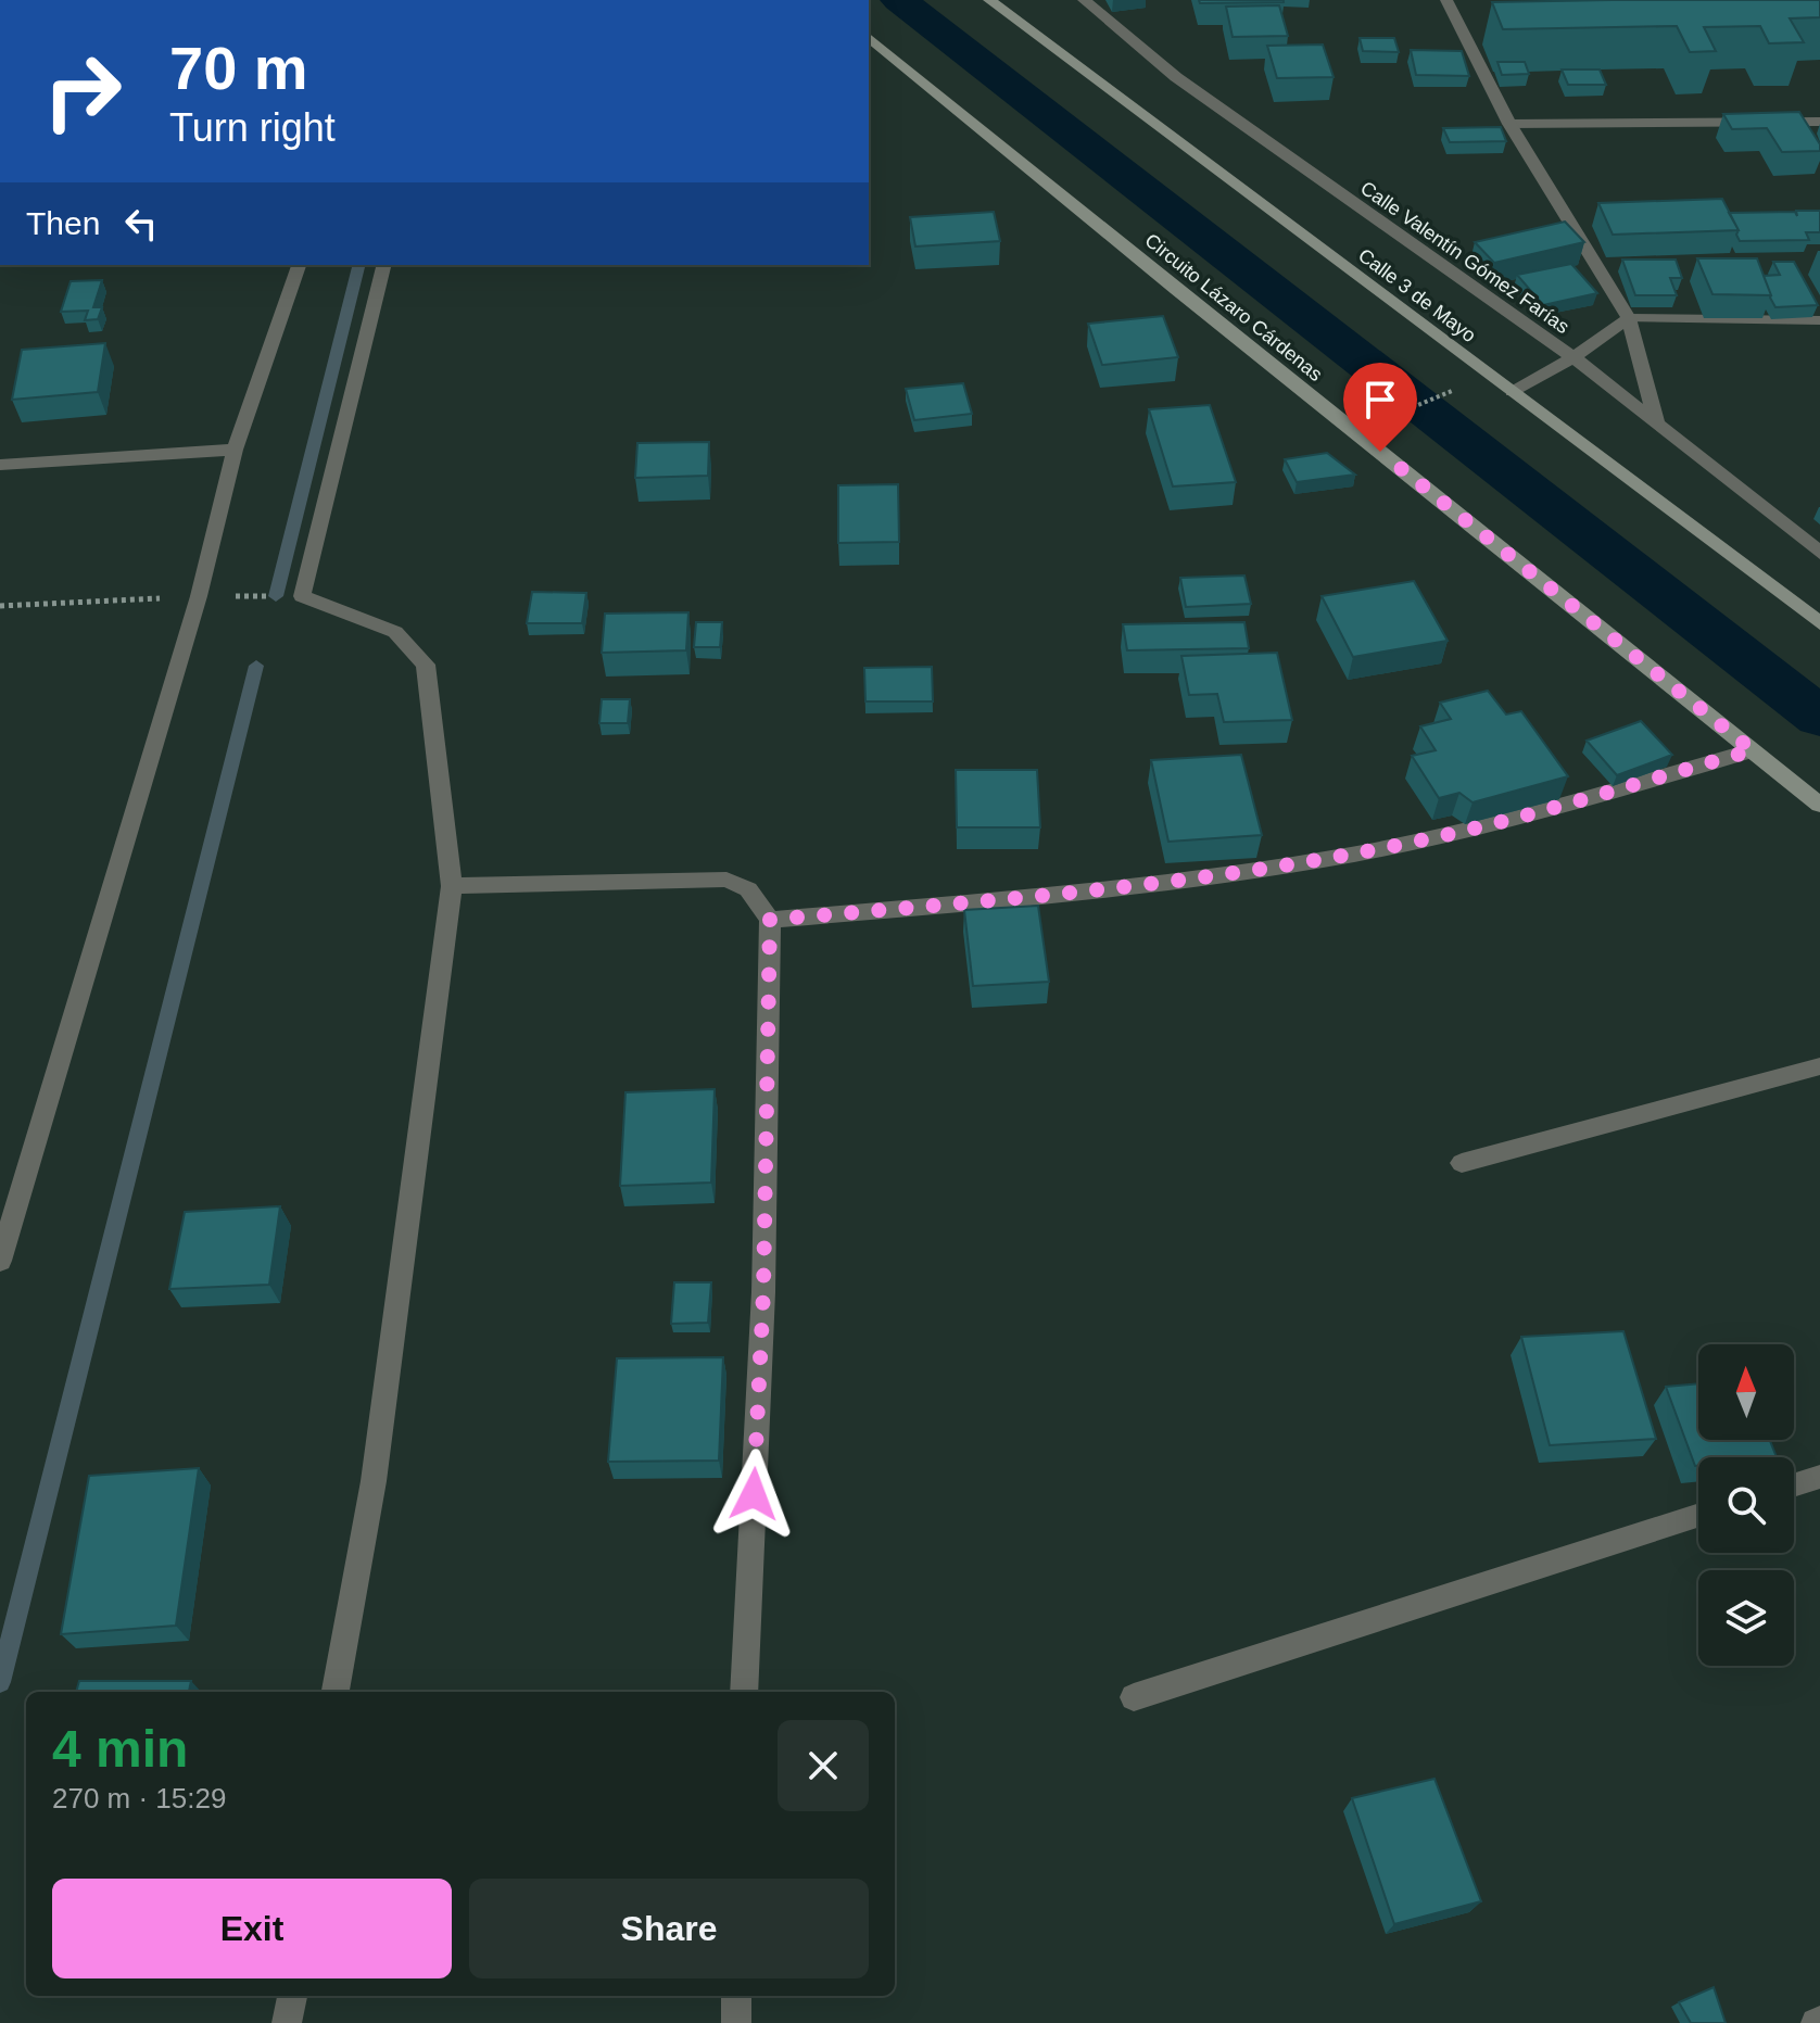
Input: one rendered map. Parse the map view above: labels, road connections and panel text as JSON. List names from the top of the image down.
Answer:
{
  "streets": {
    "street": ["Calle Valentín Gómez Farías", "Calle 3 de Mayo", "Circuito Lázaro Cárdenas"]
  },
  "north": "top",
  "page": {
    "turn": ["70 m", "Turn right"],
    "then": "Then",
    "heading": ["4 min", "270 m · 15:29"],
    "buttons": ["Exit", "Share"]
  }
}
